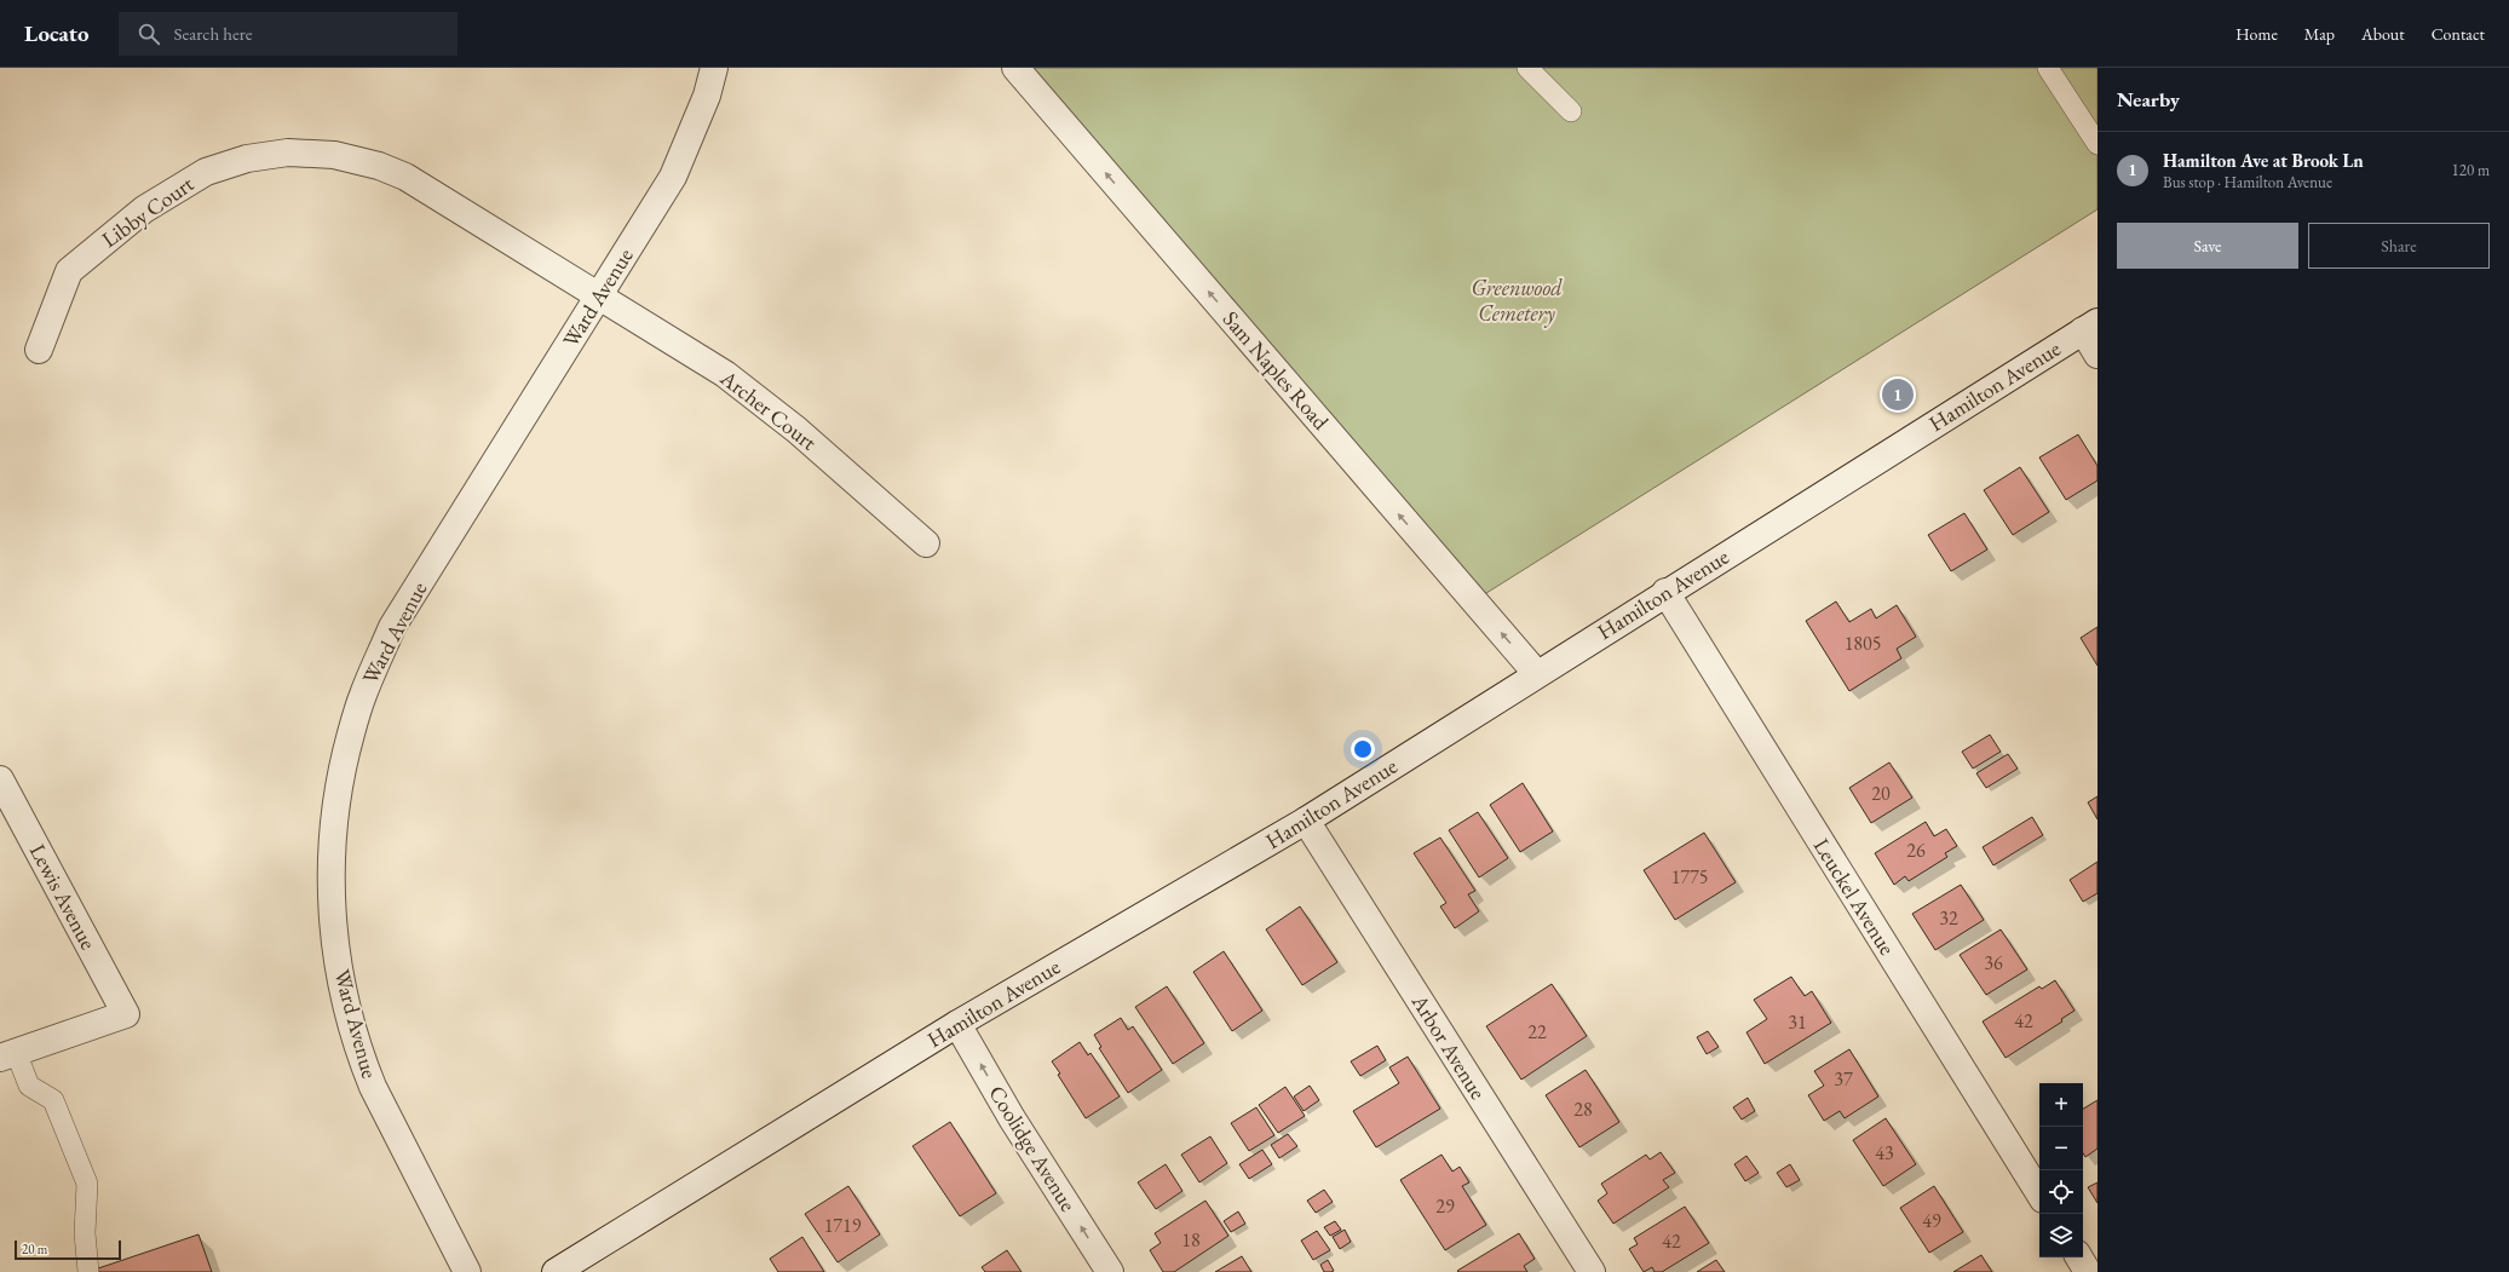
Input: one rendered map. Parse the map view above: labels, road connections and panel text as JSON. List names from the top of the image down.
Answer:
{
  "streets": {
    "street": [
      "Libby Court",
      "Ward Avenue",
      "Sam Naples Road",
      "Hamilton Avenue",
      "Archer Court",
      "Lewis Avenue",
      "Leuckel Avenue",
      "Arbor Avenue",
      "Coolidge Avenue"
    ]
  },
  "crossings": [
    ["Libby Court", "Ward Avenue"],
    ["Libby Court", "Archer Court"],
    ["Ward Avenue", "Archer Court"],
    ["Sam Naples Road", "Hamilton Avenue"],
    ["Hamilton Avenue", "Leuckel Avenue"],
    ["Hamilton Avenue", "Arbor Avenue"],
    ["Hamilton Avenue", "Coolidge Avenue"]
  ],
  "one_way": ["Sam Naples Road", "Coolidge Avenue"],
  "parks": ["Greenwood Cemetery"],
  "house_numbers": [
    "1805",
    "20",
    "26",
    "1775",
    "32",
    "36",
    "42",
    "31",
    "22",
    "37",
    "28",
    "43",
    "29",
    "49",
    "1719",
    "18",
    "42"
  ],
  "scale_bar": "20 m",
  "page": {
    "header": "Locato",
    "search": "Search here",
    "nav": [
      "Home",
      "Map",
      "About",
      "Contact"
    ],
    "heading": "Nearby",
    "list": [
      {
        "mark": "1",
        "name": "Hamilton Ave at Brook Ln",
        "note": "Bus stop · Hamilton Avenue",
        "value": "120 m"
      }
    ],
    "buttons": ["Save", "Share"],
    "pins": "1",
    "map_buttons": ["+", "−"],
    "scale": "20 m"
  }
}
